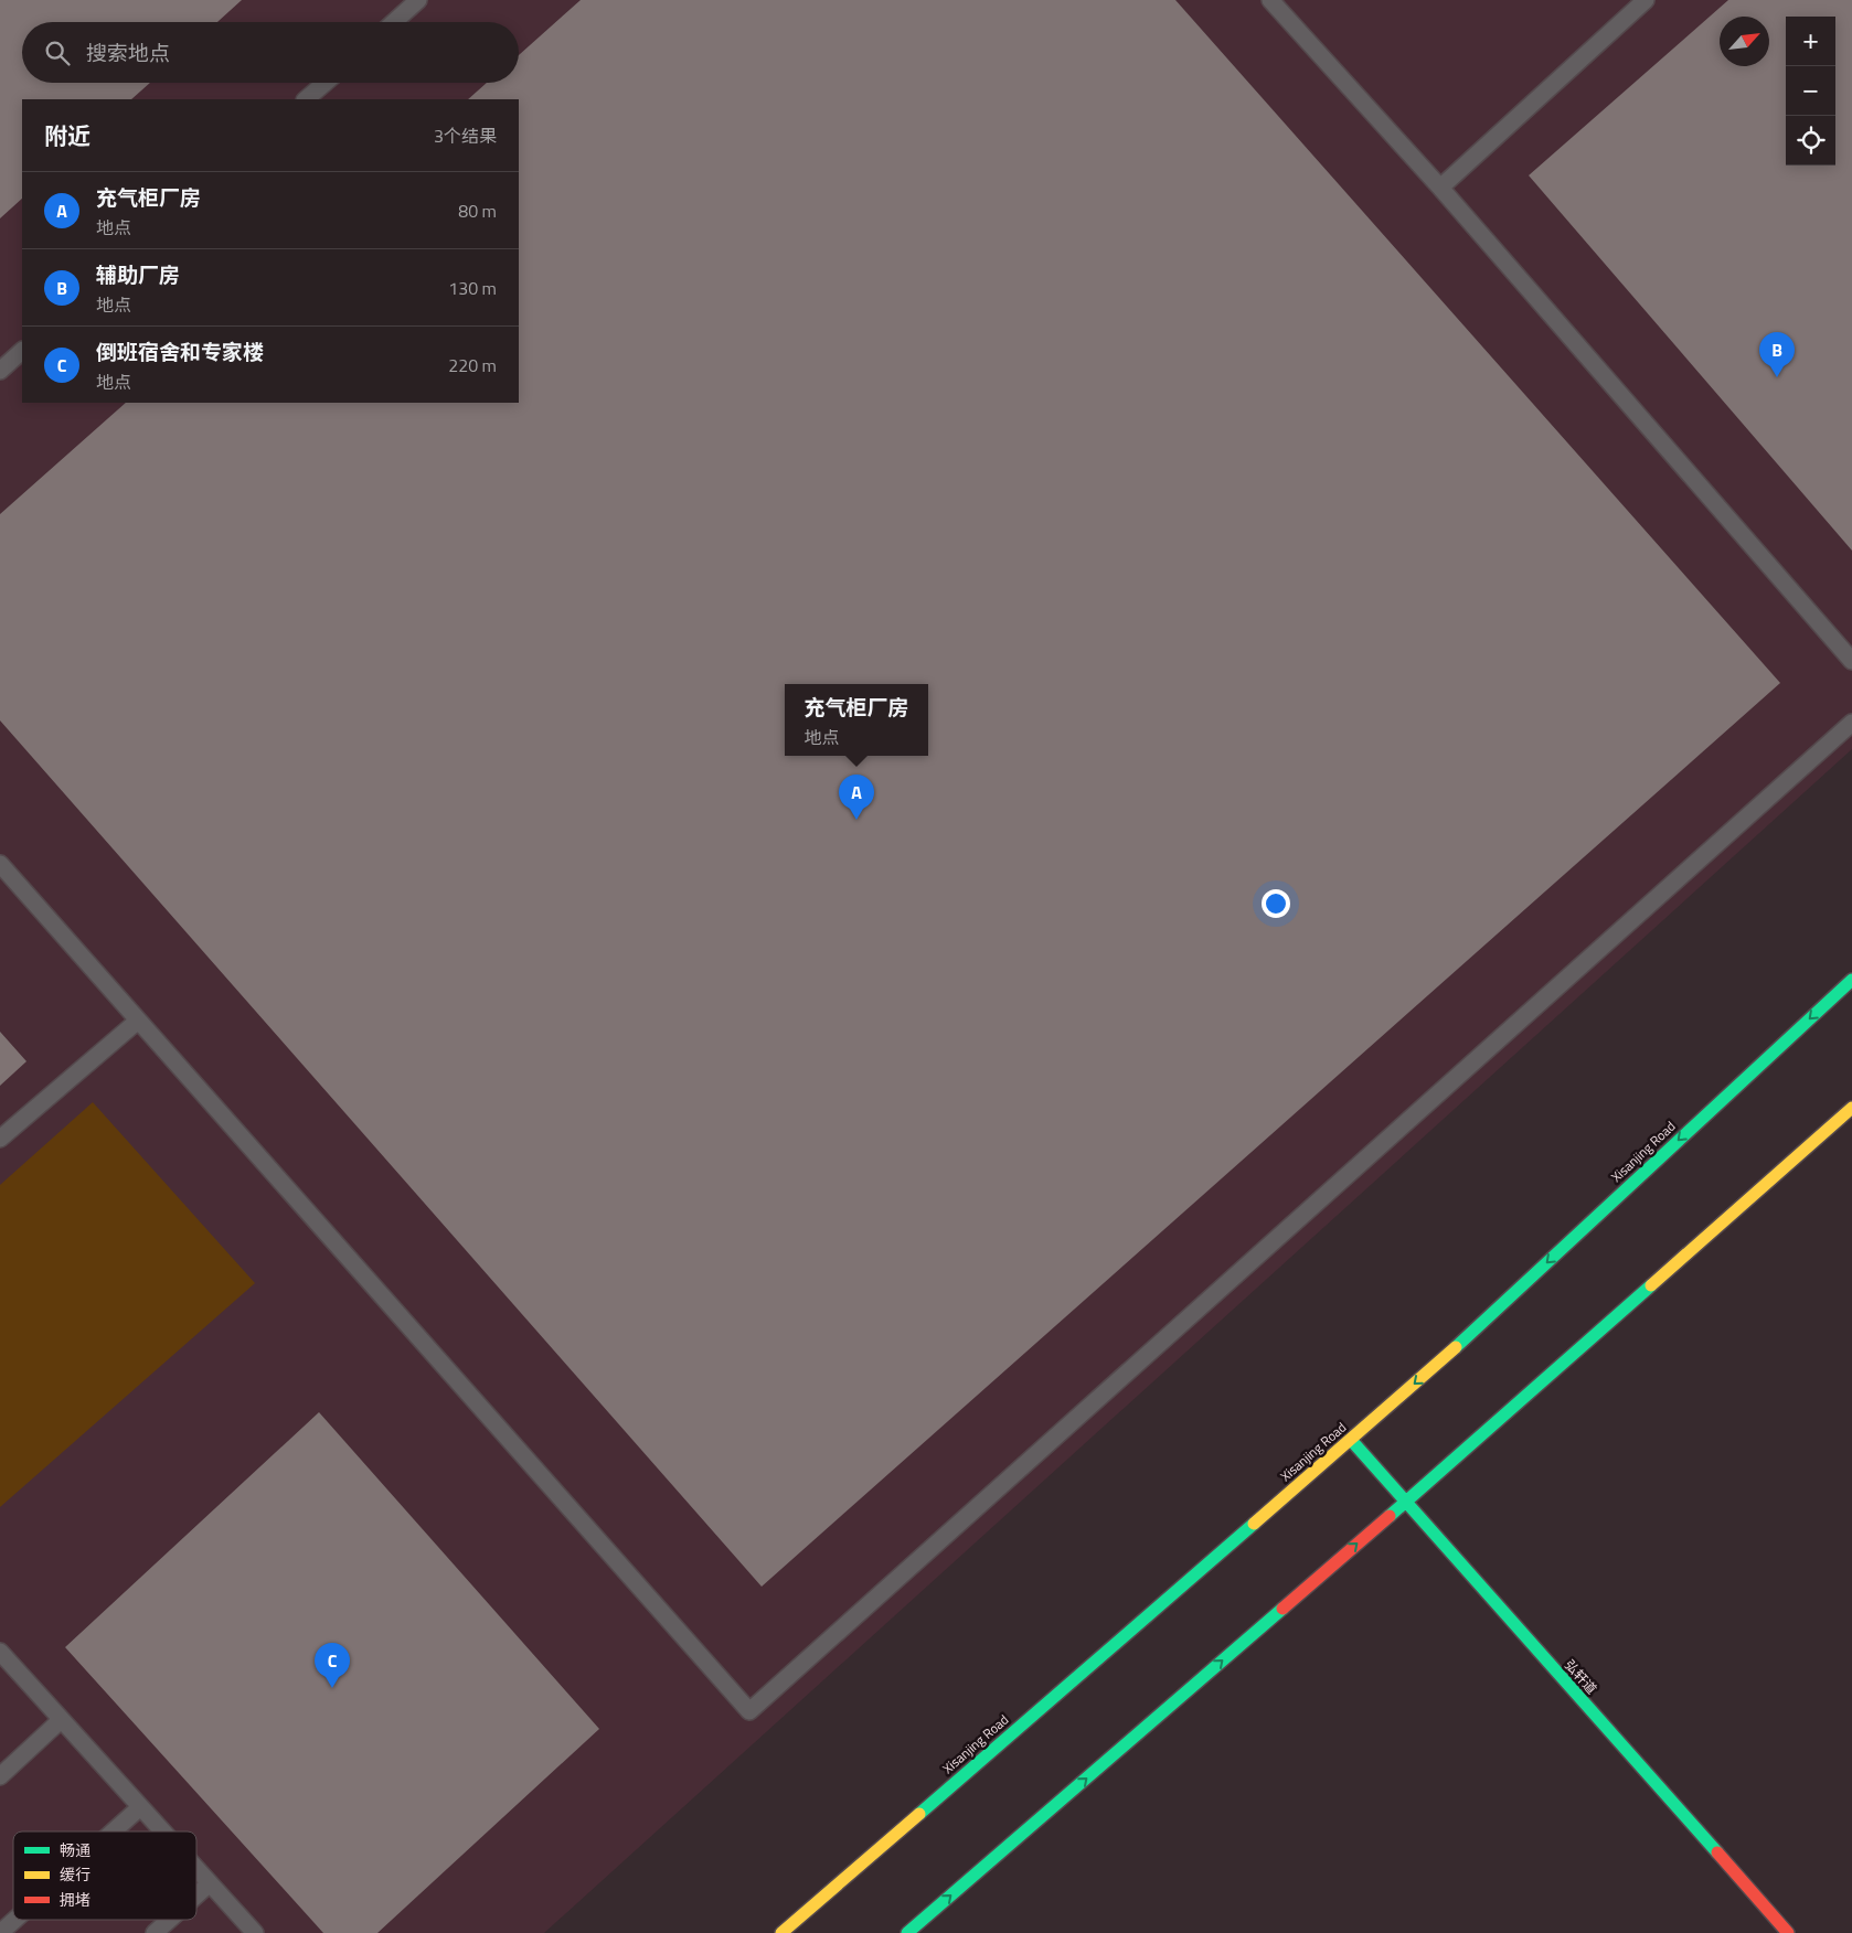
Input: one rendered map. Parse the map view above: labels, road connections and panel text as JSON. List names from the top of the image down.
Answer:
{
  "streets": {
    "main road": ["Xisanjing Road", "弘轩道"]
  },
  "crossings": [
    ["Xisanjing Road", "弘轩道"]
  ],
  "legend": ["畅通", "缓行", "拥堵"],
  "north": "top right",
  "page": {
    "map_buttons": ["+", "−"],
    "search": "搜索地点",
    "heading": ["附近", "3个结果"],
    "list": [
      {
        "mark": "A",
        "name": "充气柜厂房",
        "note": "地点",
        "value": "80 m"
      },
      {
        "mark": "B",
        "name": "辅助厂房",
        "note": "地点",
        "value": "130 m"
      },
      {
        "mark": "C",
        "name": "倒班宿舍和专家楼",
        "note": "地点",
        "value": "220 m"
      }
    ],
    "pins": ["B", "A", "C"],
    "popup": ["充气柜厂房", "地点"]
  }
}
